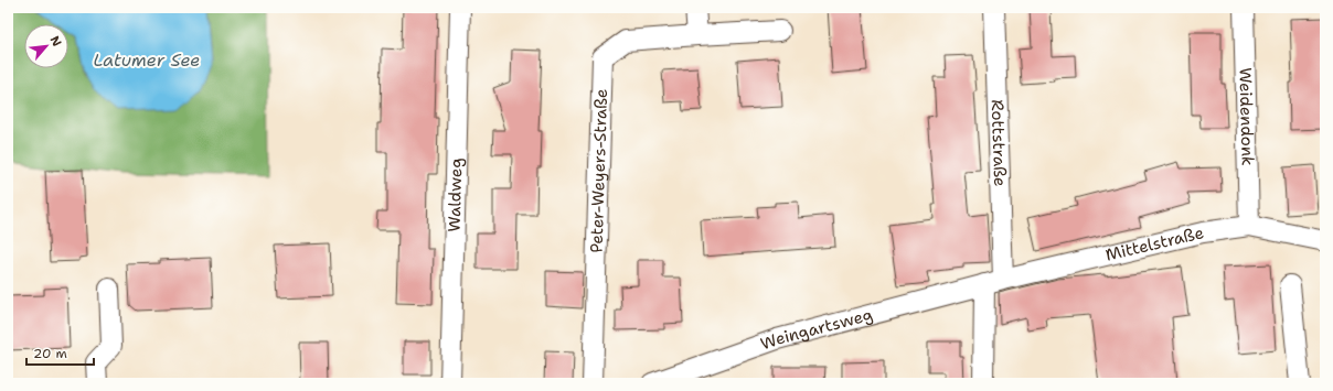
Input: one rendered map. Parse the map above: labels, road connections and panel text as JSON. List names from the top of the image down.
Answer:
{
  "streets": {
    "street": [
      "Weidendonk",
      "Rottstraße",
      "Peter-Weyers-Straße",
      "Waldweg",
      "Mittelstraße",
      "Weingartsweg"
    ]
  },
  "crossings": [
    ["Weidendonk", "Mittelstraße"],
    ["Rottstraße", "Mittelstraße"],
    ["Rottstraße", "Weingartsweg"],
    ["Mittelstraße", "Weingartsweg"]
  ],
  "water": ["Latumer See"],
  "scale_bar": "20 m",
  "north": "top right"
}
